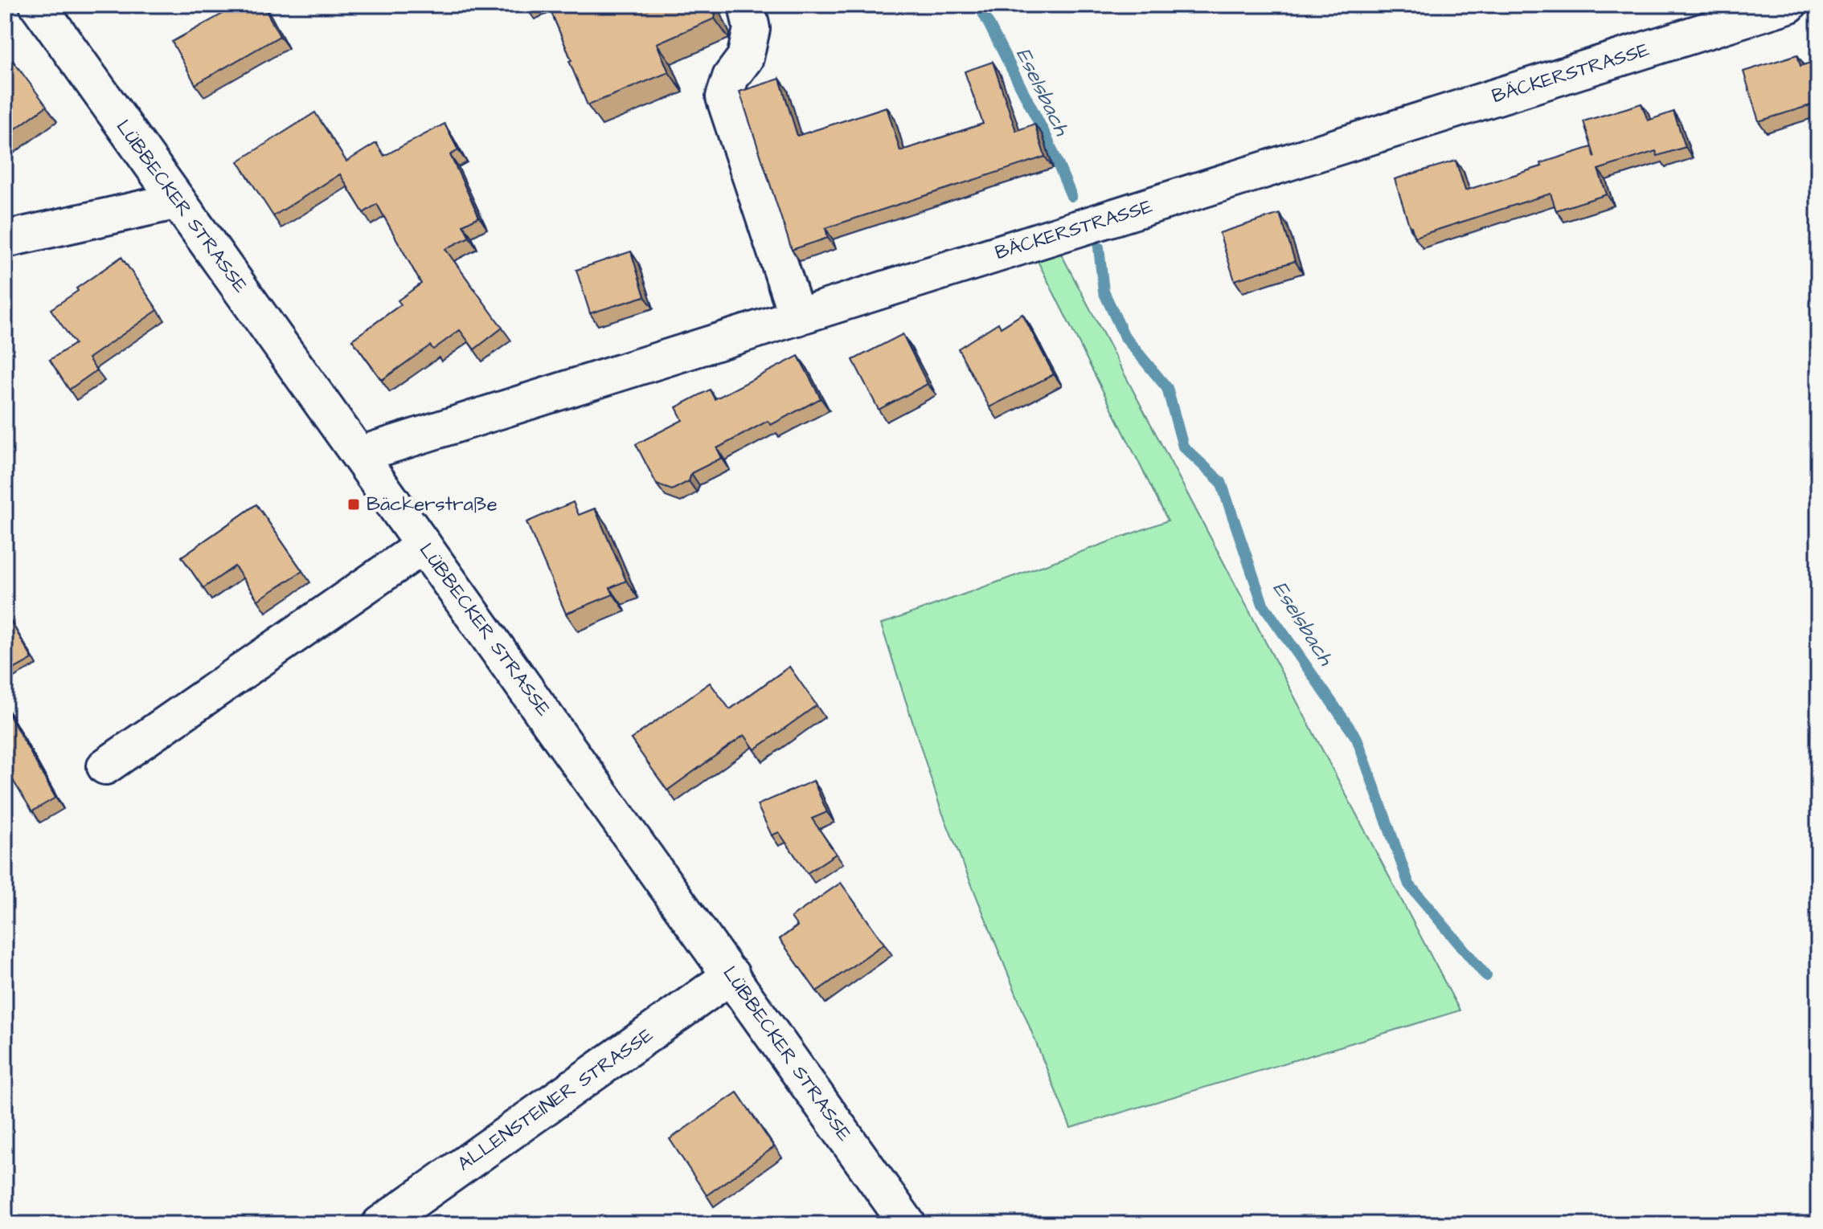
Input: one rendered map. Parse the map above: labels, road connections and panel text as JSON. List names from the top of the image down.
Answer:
{
  "streets": {
    "street": ["BÄCKERSTRASSE", "LÜBBECKER STRASSE", "ALLENSTEINER STRASSE"]
  },
  "crossings": [
    ["BÄCKERSTRASSE", "LÜBBECKER STRASSE"],
    ["LÜBBECKER STRASSE", "ALLENSTEINER STRASSE"]
  ],
  "water": ["Eselsbach"],
  "places": {
    "transit": ["Bäckerstraße"]
  }
}
